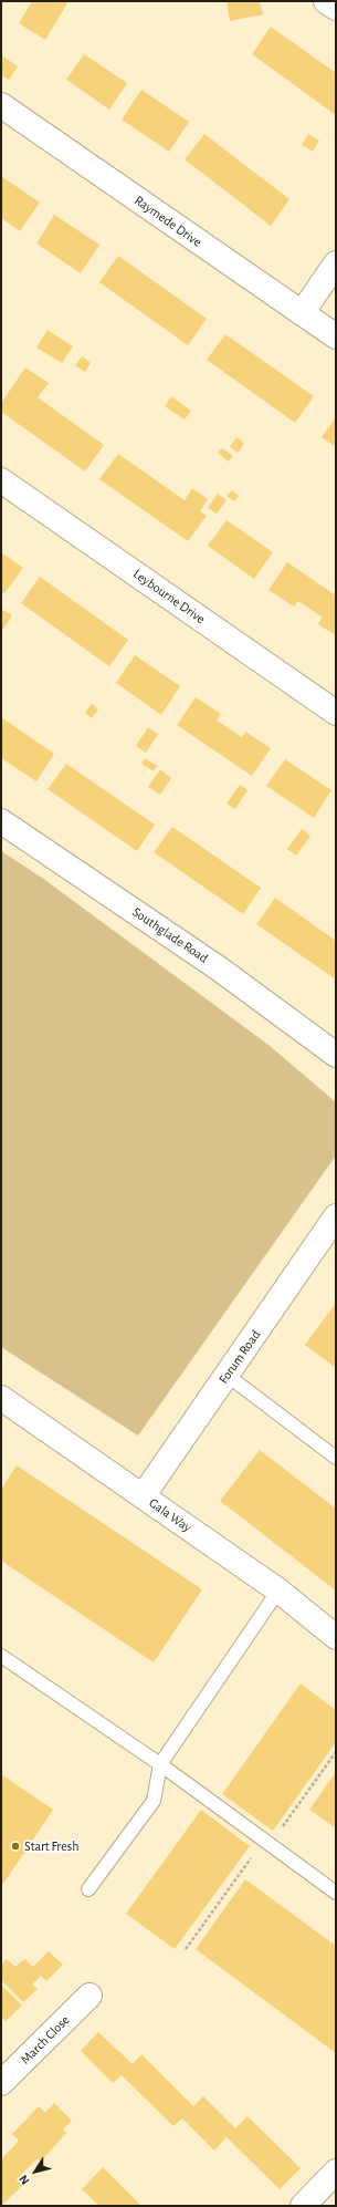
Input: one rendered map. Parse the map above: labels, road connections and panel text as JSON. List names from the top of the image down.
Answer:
{
  "streets": {
    "street": [
      "Raymede Drive",
      "Leybourne Drive",
      "Southglade Road",
      "Forum Road",
      "Gala Way",
      "March Close"
    ]
  },
  "crossings": [
    ["Forum Road", "Gala Way"]
  ],
  "places": ["Start Fresh"],
  "north": "bottom left"
}
